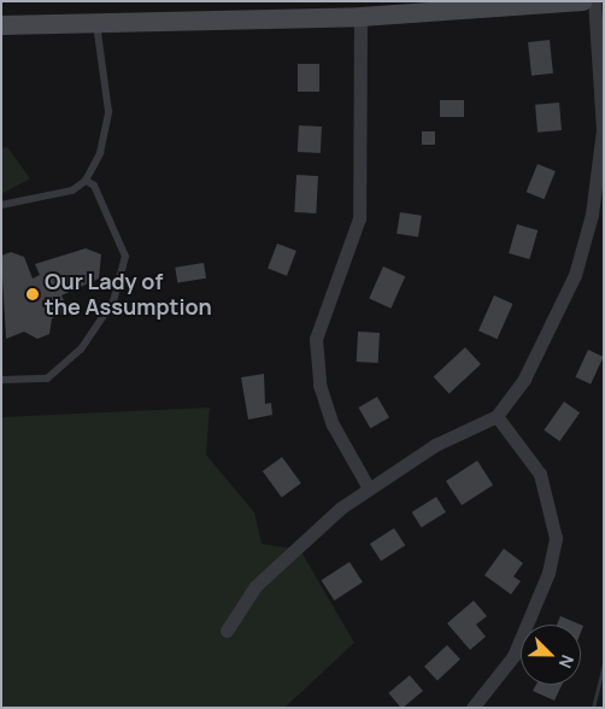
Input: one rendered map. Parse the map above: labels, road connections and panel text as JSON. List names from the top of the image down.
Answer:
{
  "places": ["Our Lady of the Assumption"],
  "north": "bottom right"
}
